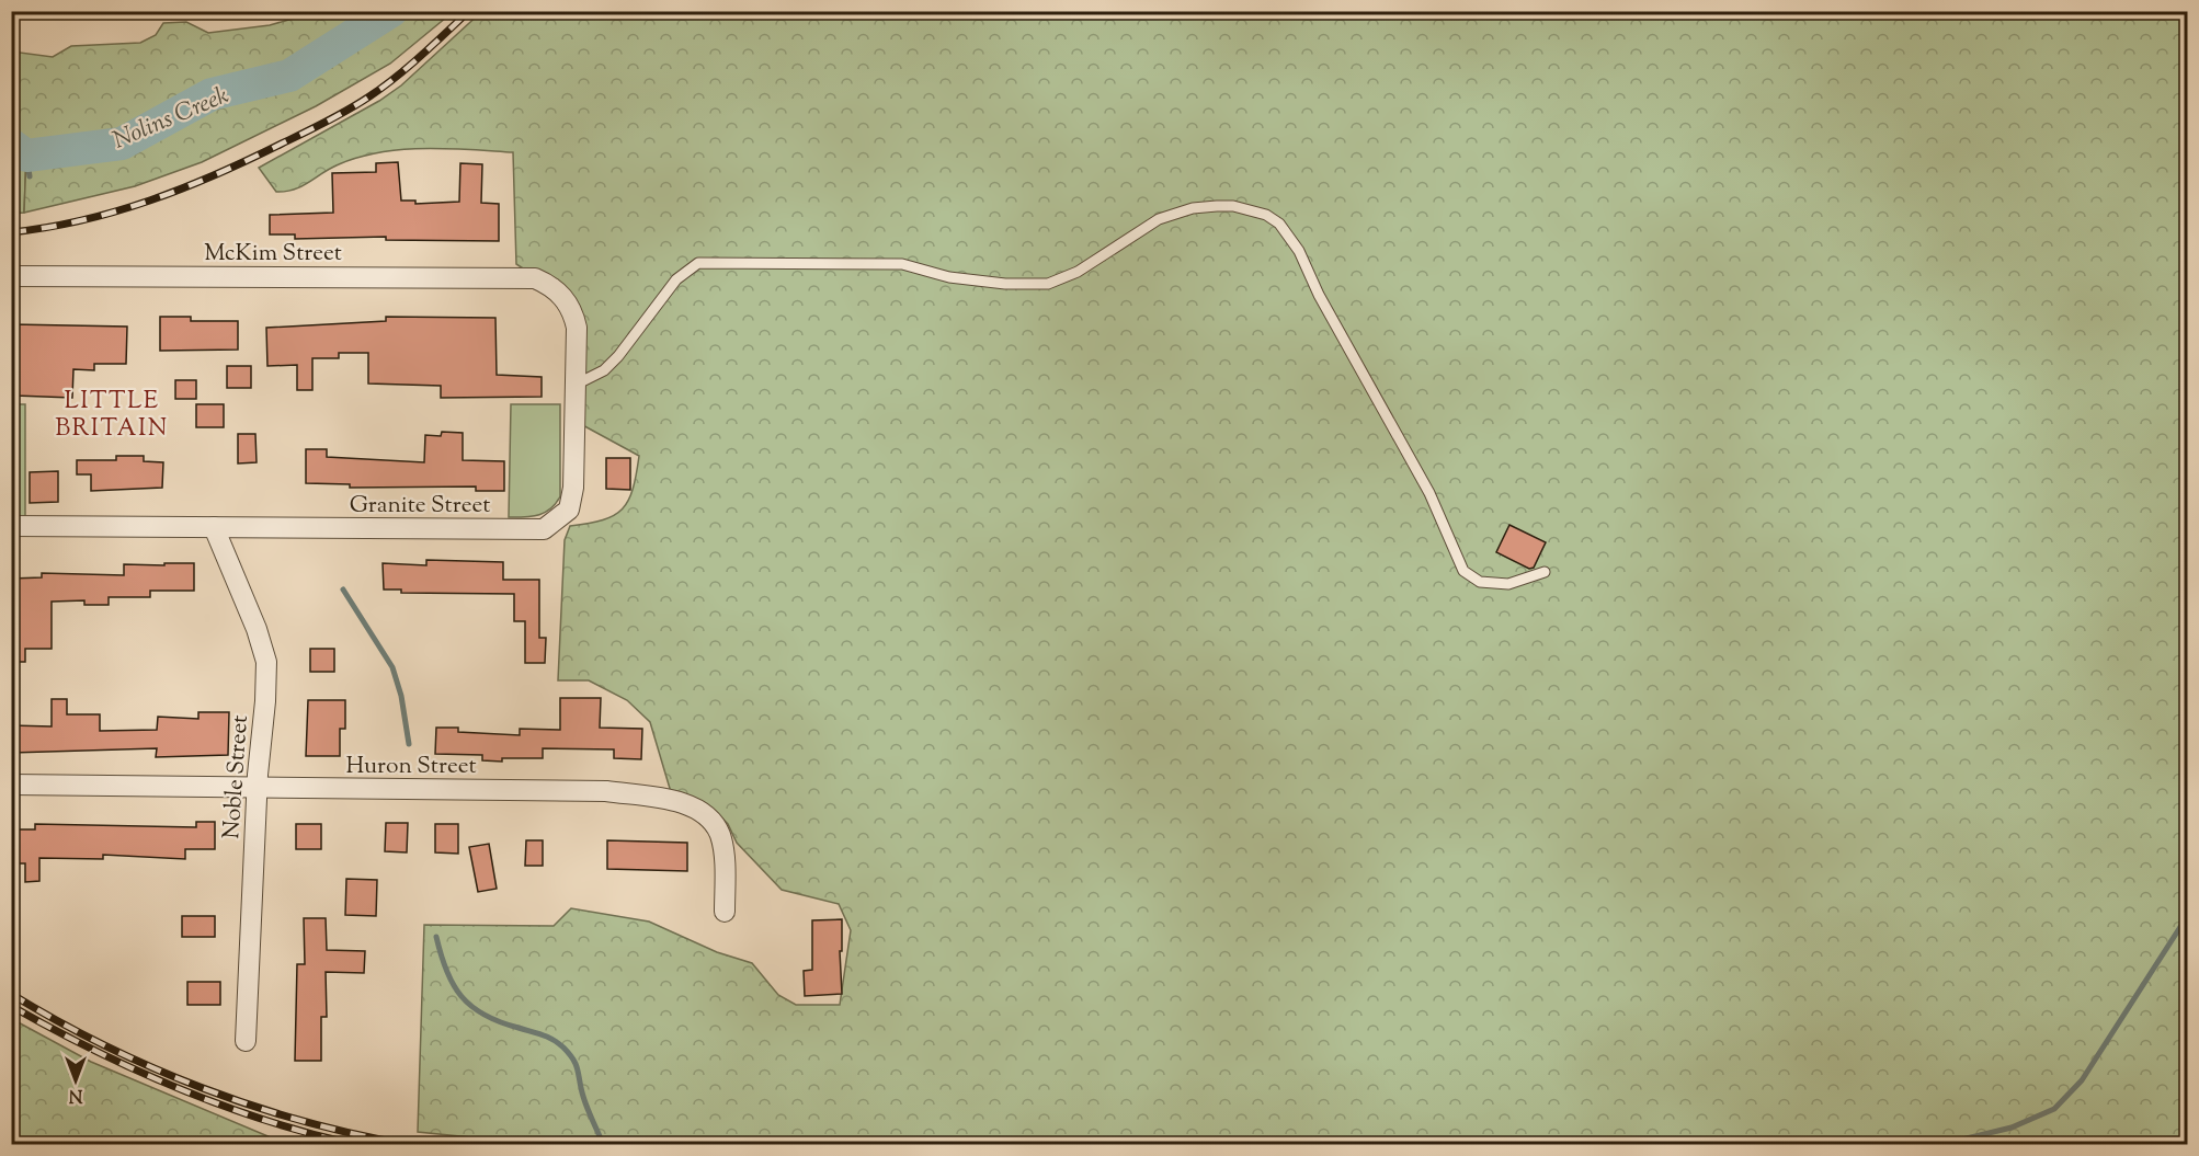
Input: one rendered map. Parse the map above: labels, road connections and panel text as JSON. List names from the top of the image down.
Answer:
{
  "streets": {
    "street": [
      "McKim Street",
      "Granite Street",
      "Huron Street",
      "Noble Street"
    ]
  },
  "crossings": [
    ["McKim Street", "Granite Street"],
    ["Granite Street", "Noble Street"],
    ["Huron Street", "Noble Street"]
  ],
  "districts": ["LITTLE BRITAIN"],
  "water": ["Nolins Creek"],
  "north": "bottom"
}
